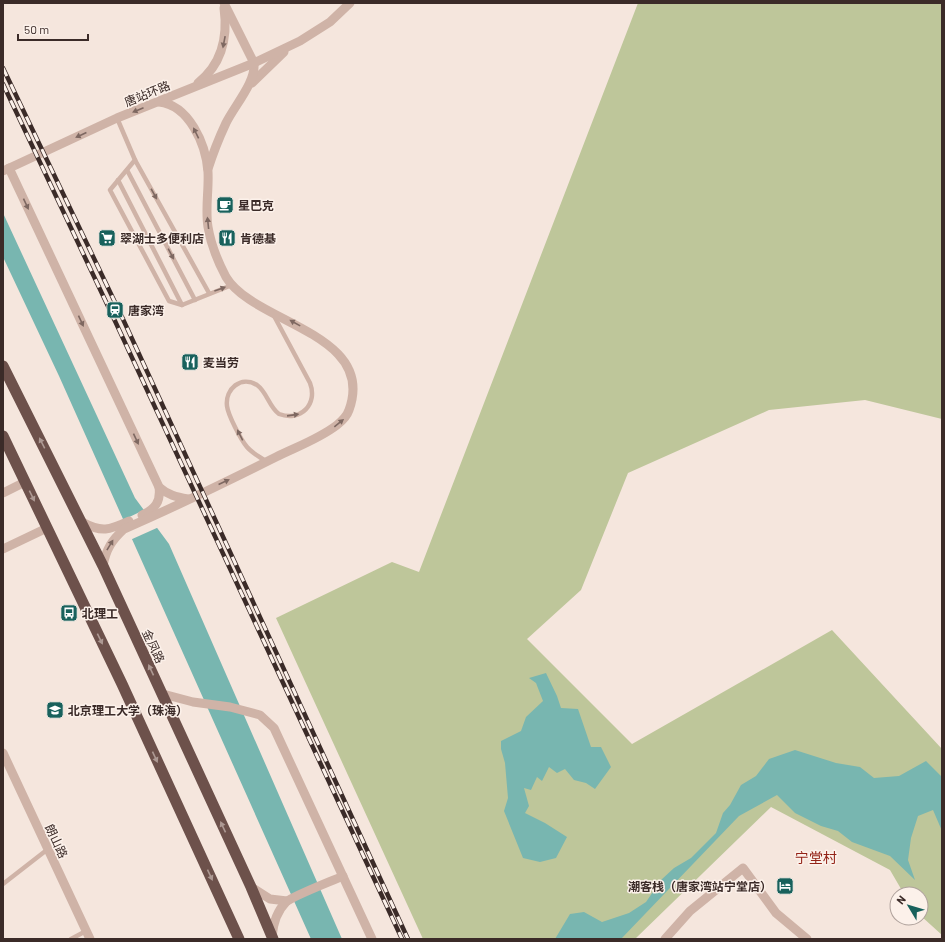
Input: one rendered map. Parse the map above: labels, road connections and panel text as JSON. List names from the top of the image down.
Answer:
{
  "streets": {
    "highway": ["金凤路"],
    "street": ["唐站环路", "朗山路"]
  },
  "one_way": ["唐站环路"],
  "districts": ["宁堂村"],
  "places": {
    "cafe": ["星巴克"],
    "supermarket": ["翠湖士多便利店"],
    "restaurant": ["肯德基", "麦当劳"],
    "station": ["唐家湾"],
    "bus stop": ["北理工"],
    "school or university": ["北京理工大学（珠海）"],
    "hotel": ["潮客栈（唐家湾站宁堂店）"]
  },
  "scale_bar": "50 m",
  "north": "top left"
}
